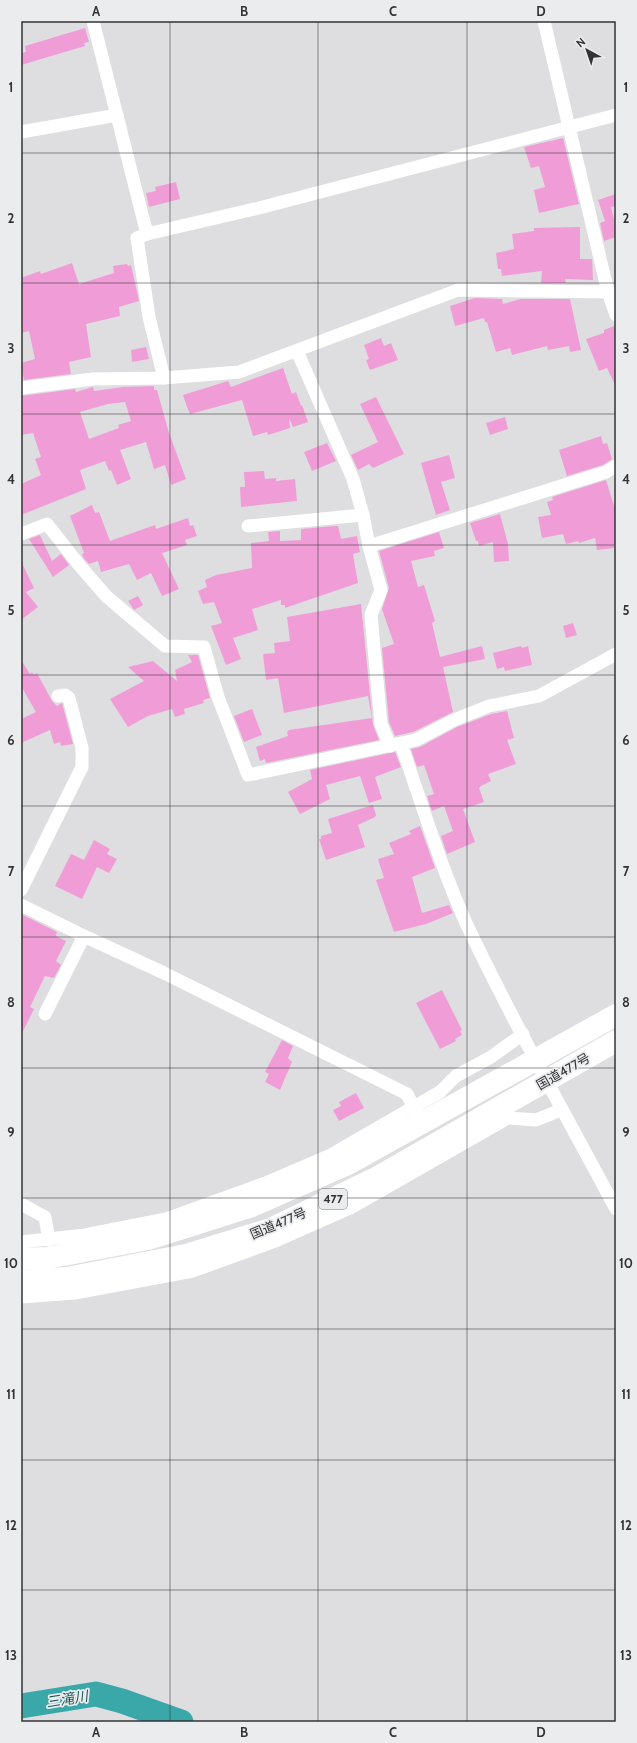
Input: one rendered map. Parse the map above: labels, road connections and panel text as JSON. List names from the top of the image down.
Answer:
{
  "streets": {
    "highway": ["国道477号", "477"]
  },
  "water": ["三滝川"],
  "north": "top left",
  "grid": {
    "columns": [
      "A",
      "B",
      "C",
      "D"
    ],
    "rows": [
      "1",
      "2",
      "3",
      "4",
      "5",
      "6",
      "7",
      "8",
      "9",
      "10",
      "11",
      "12",
      "13"
    ]
  }
}
